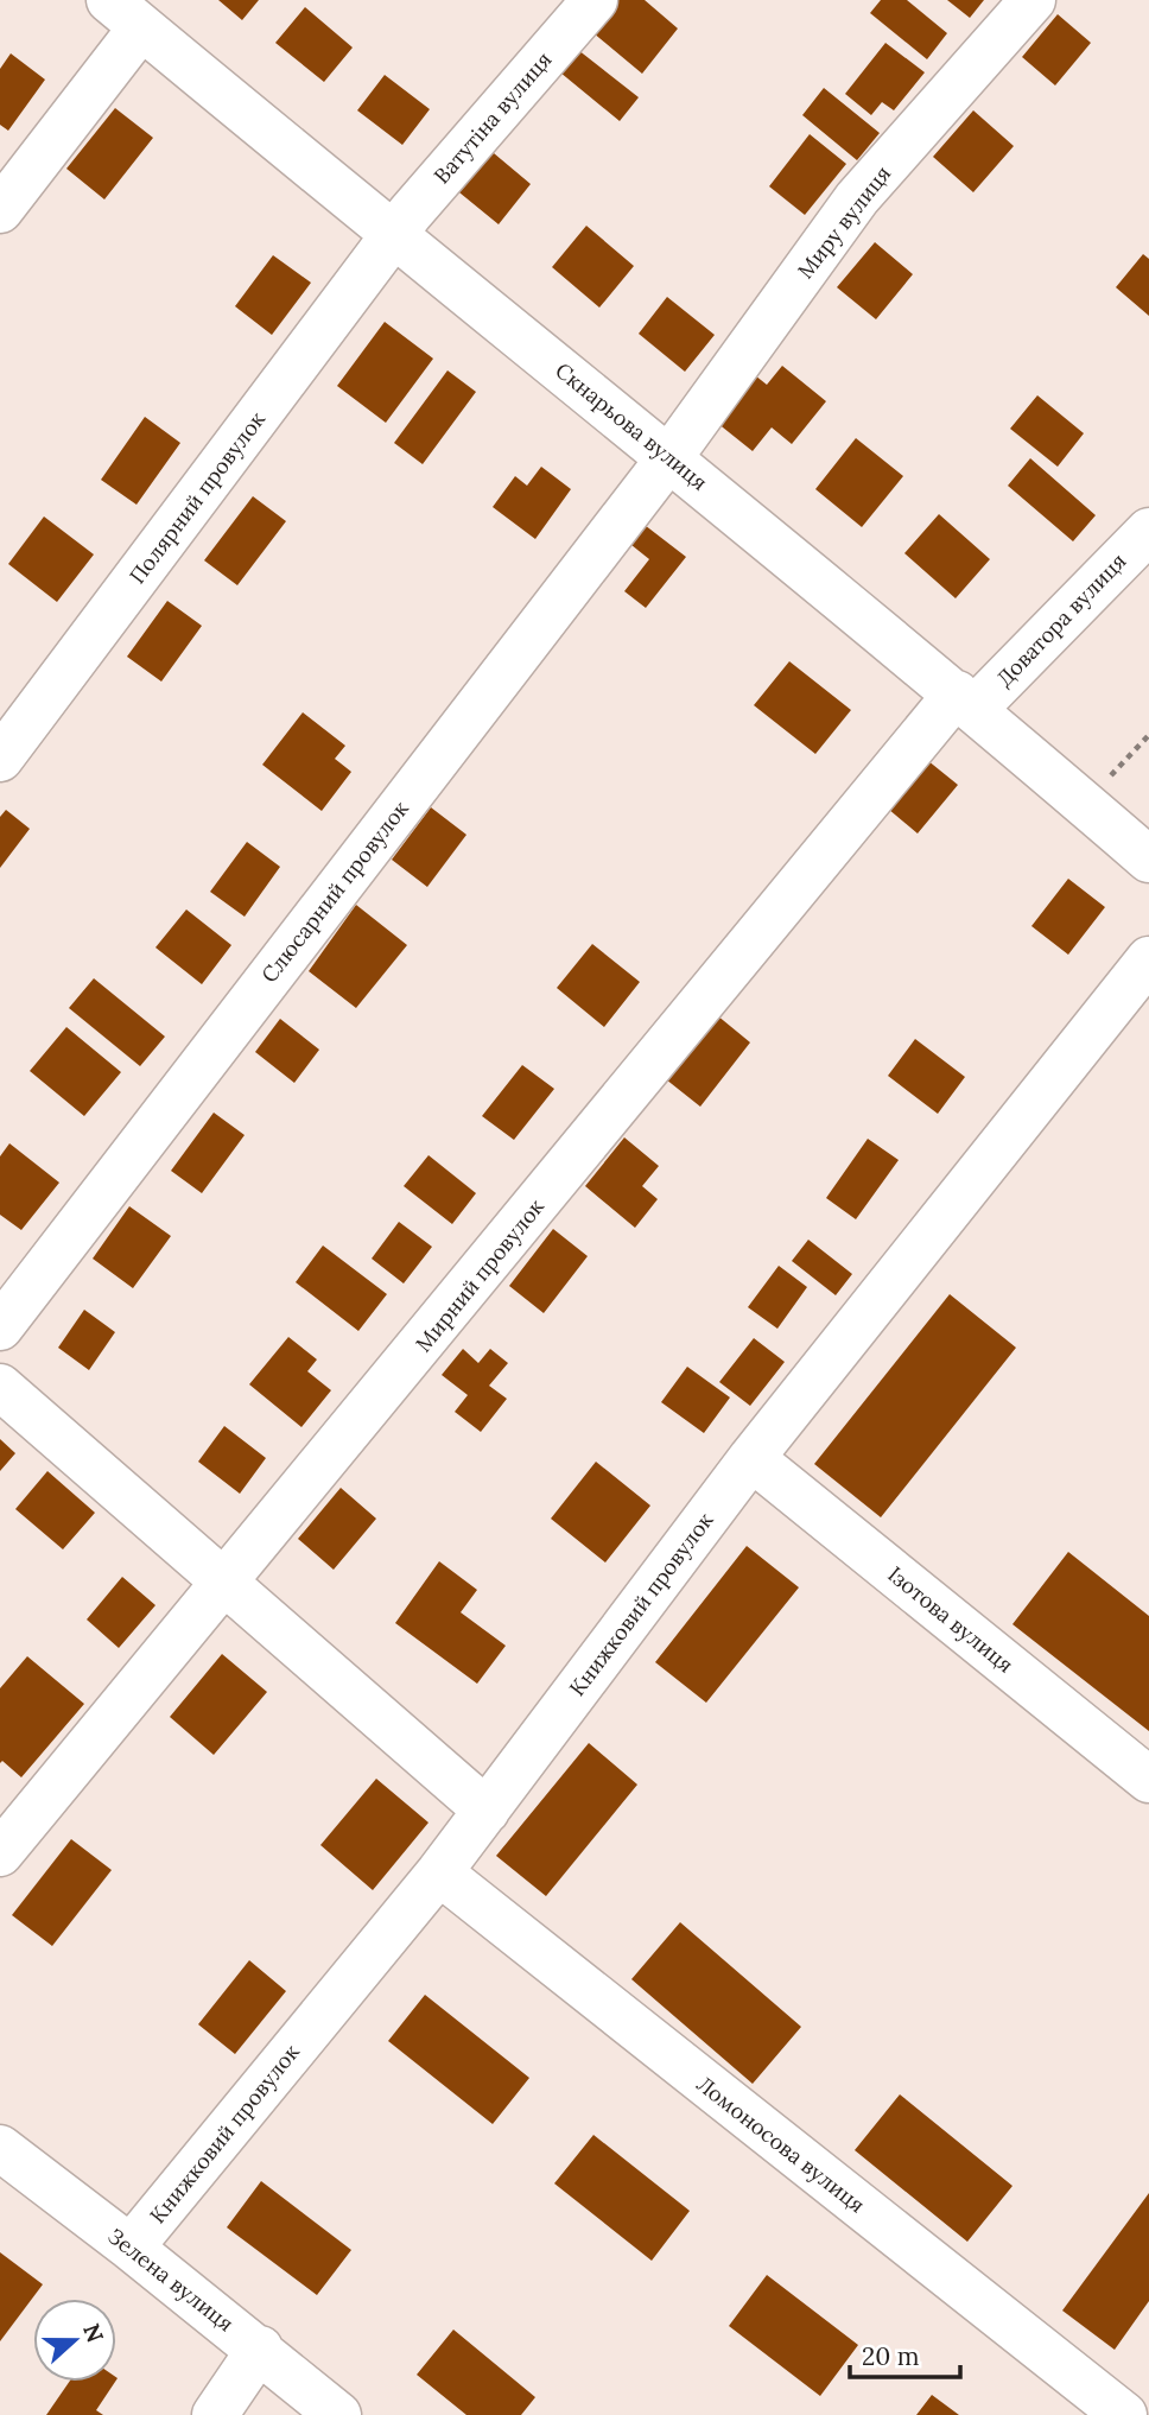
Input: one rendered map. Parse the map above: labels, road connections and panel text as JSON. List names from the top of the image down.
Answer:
{
  "streets": {
    "street": [
      "Ватутіна вулиця",
      "Миру вулиця",
      "Скнарьова вулиця",
      "Полярний провулок",
      "Доватора вулиця",
      "Слюсарний провулок",
      "Мирний провулок",
      "Книжковий провулок",
      "Ізотова вулиця",
      "Ломоносова вулиця",
      "Зелена вулиця"
    ]
  },
  "crossings": [
    ["Ватутіна вулиця", "Скнарьова вулиця"],
    ["Ватутіна вулиця", "Полярний провулок"],
    ["Миру вулиця", "Скнарьова вулиця"],
    ["Миру вулиця", "Слюсарний провулок"],
    ["Скнарьова вулиця", "Полярний провулок"],
    ["Скнарьова вулиця", "Доватора вулиця"],
    ["Скнарьова вулиця", "Слюсарний провулок"],
    ["Скнарьова вулиця", "Мирний провулок"],
    ["Доватора вулиця", "Мирний провулок"],
    ["Книжковий провулок", "Ізотова вулиця"],
    ["Книжковий провулок", "Ломоносова вулиця"],
    ["Книжковий провулок", "Зелена вулиця"]
  ],
  "scale_bar": "20 m",
  "north": "right"
}
